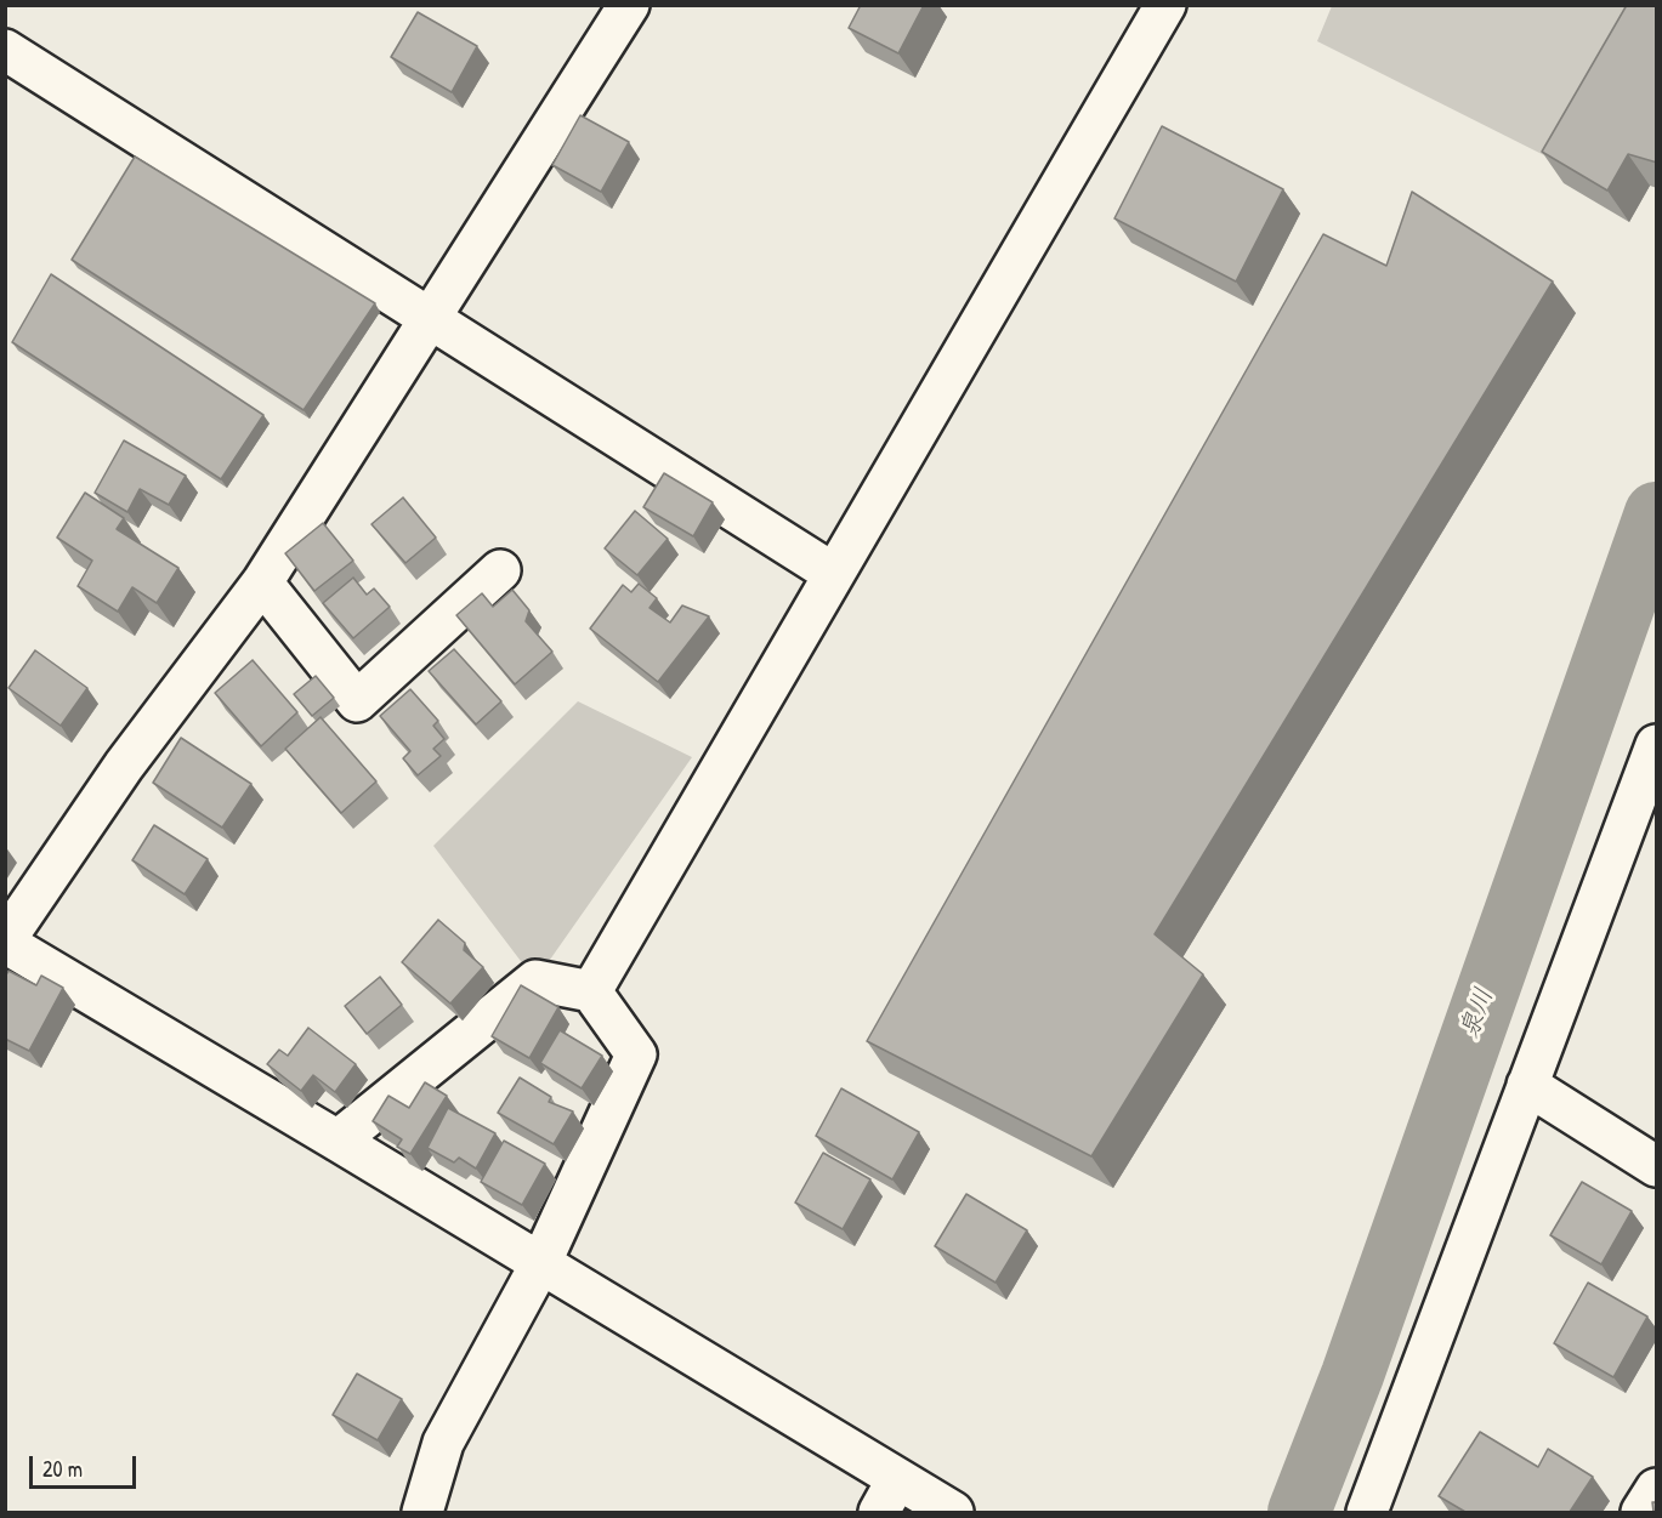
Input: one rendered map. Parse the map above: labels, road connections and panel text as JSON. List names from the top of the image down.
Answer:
{
  "water": ["泉川"],
  "scale_bar": "20 m"
}
